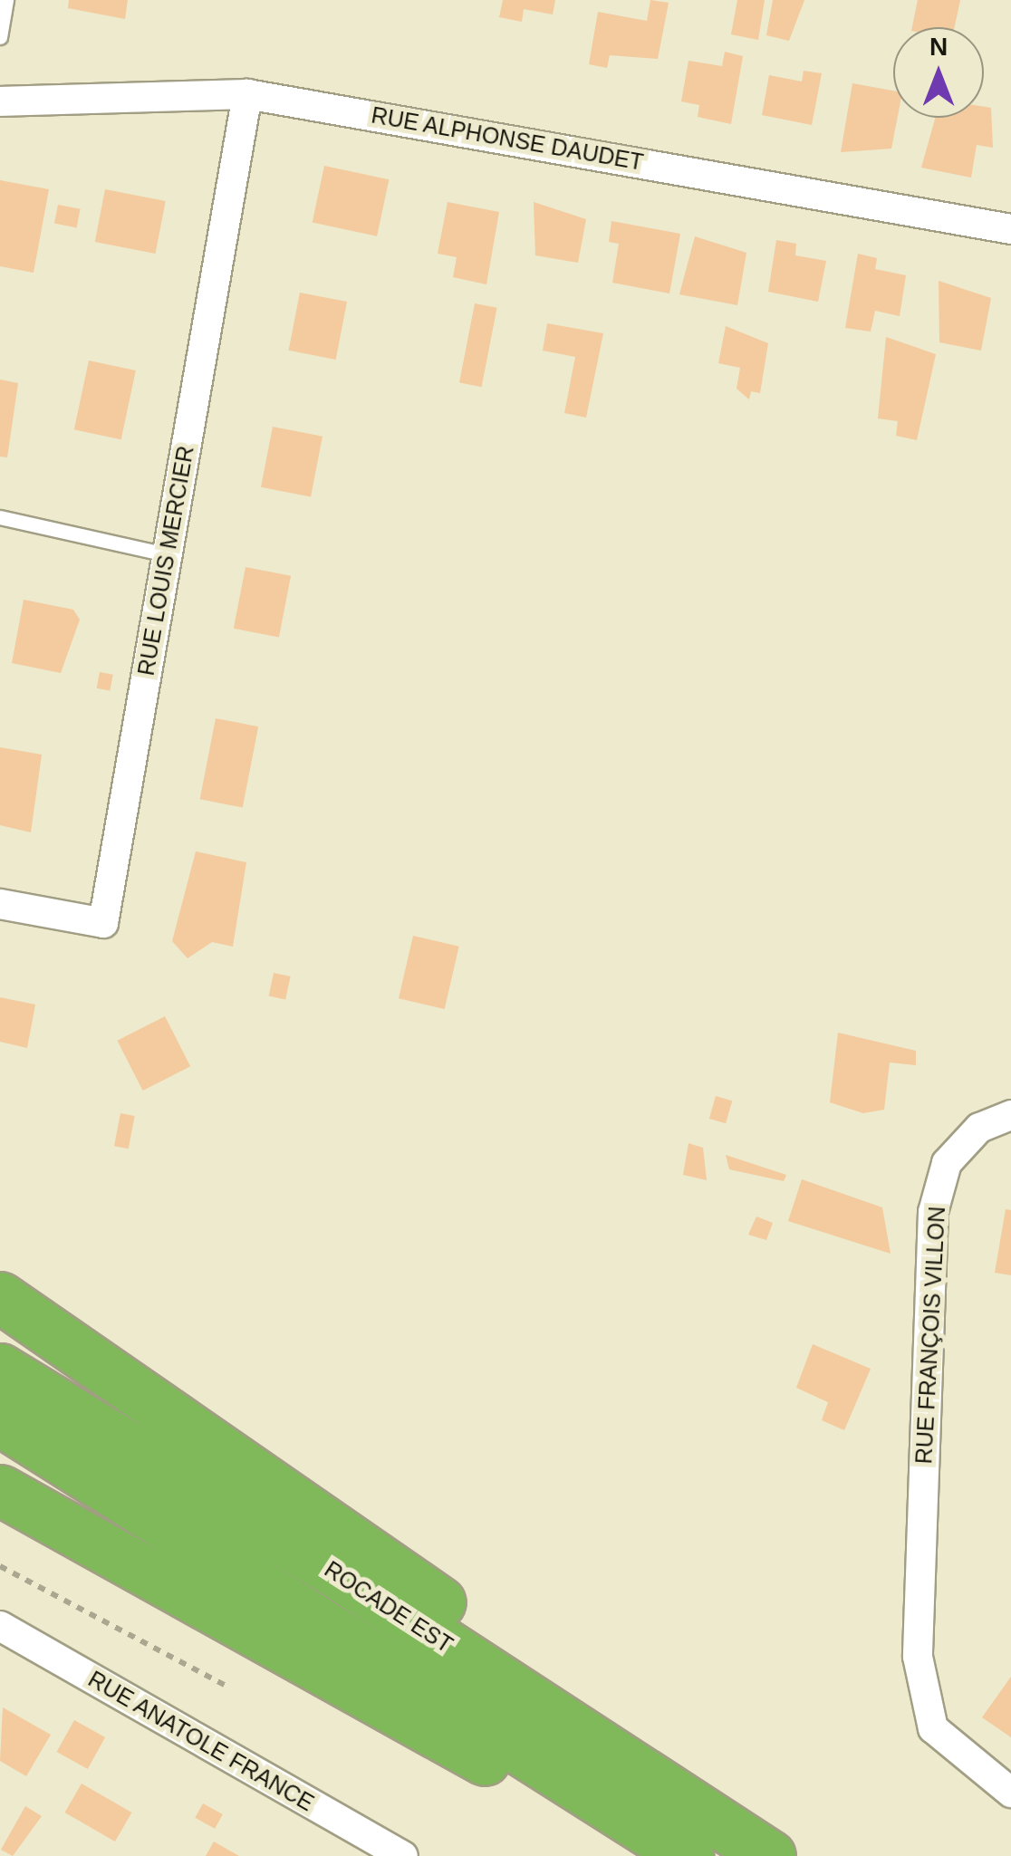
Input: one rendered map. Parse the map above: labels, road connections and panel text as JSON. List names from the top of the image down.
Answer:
{
  "streets": {
    "highway": ["ROCADE EST"],
    "street": [
      "RUE ALPHONSE DAUDET",
      "RUE LOUIS MERCIER",
      "RUE FRANÇOIS VILLON",
      "RUE ANATOLE FRANCE"
    ]
  },
  "crossings": [
    ["RUE ALPHONSE DAUDET", "RUE LOUIS MERCIER"]
  ],
  "north": "top"
}
